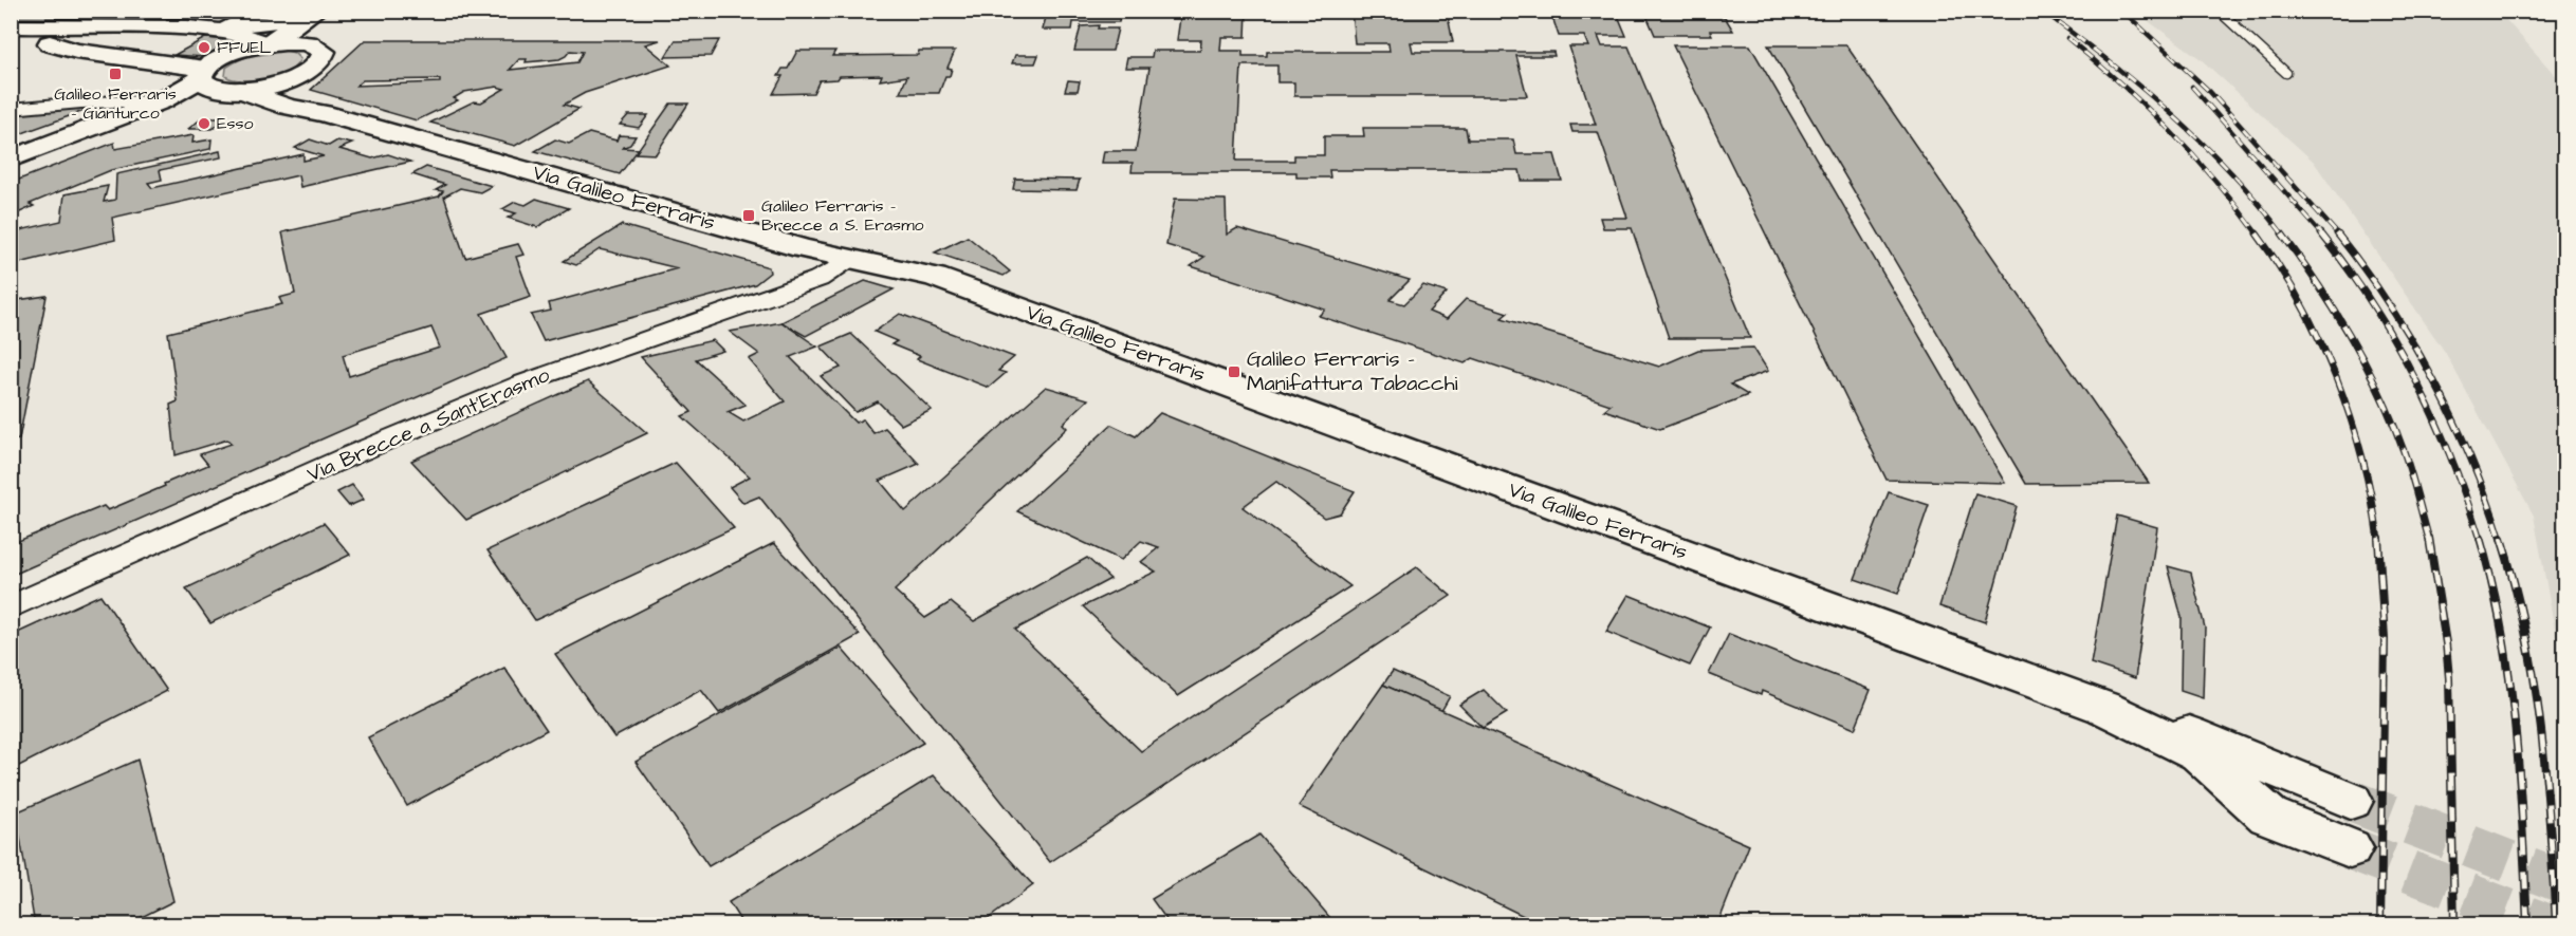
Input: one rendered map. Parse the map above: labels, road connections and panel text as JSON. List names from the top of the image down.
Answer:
{
  "streets": {
    "main road": ["Via Galileo Ferraris"],
    "street": ["Via Brecce a Sant'Erasmo"]
  },
  "crossings": [
    ["Via Galileo Ferraris", "Via Brecce a Sant'Erasmo"]
  ],
  "places": {
    "other": ["FFUEL", "Esso"],
    "transit": ["Galileo Ferraris - Gianturco", "Galileo Ferraris - Brecce a S. Erasmo", "Galileo Ferraris - Manifattura Tabacchi"]
  }
}
